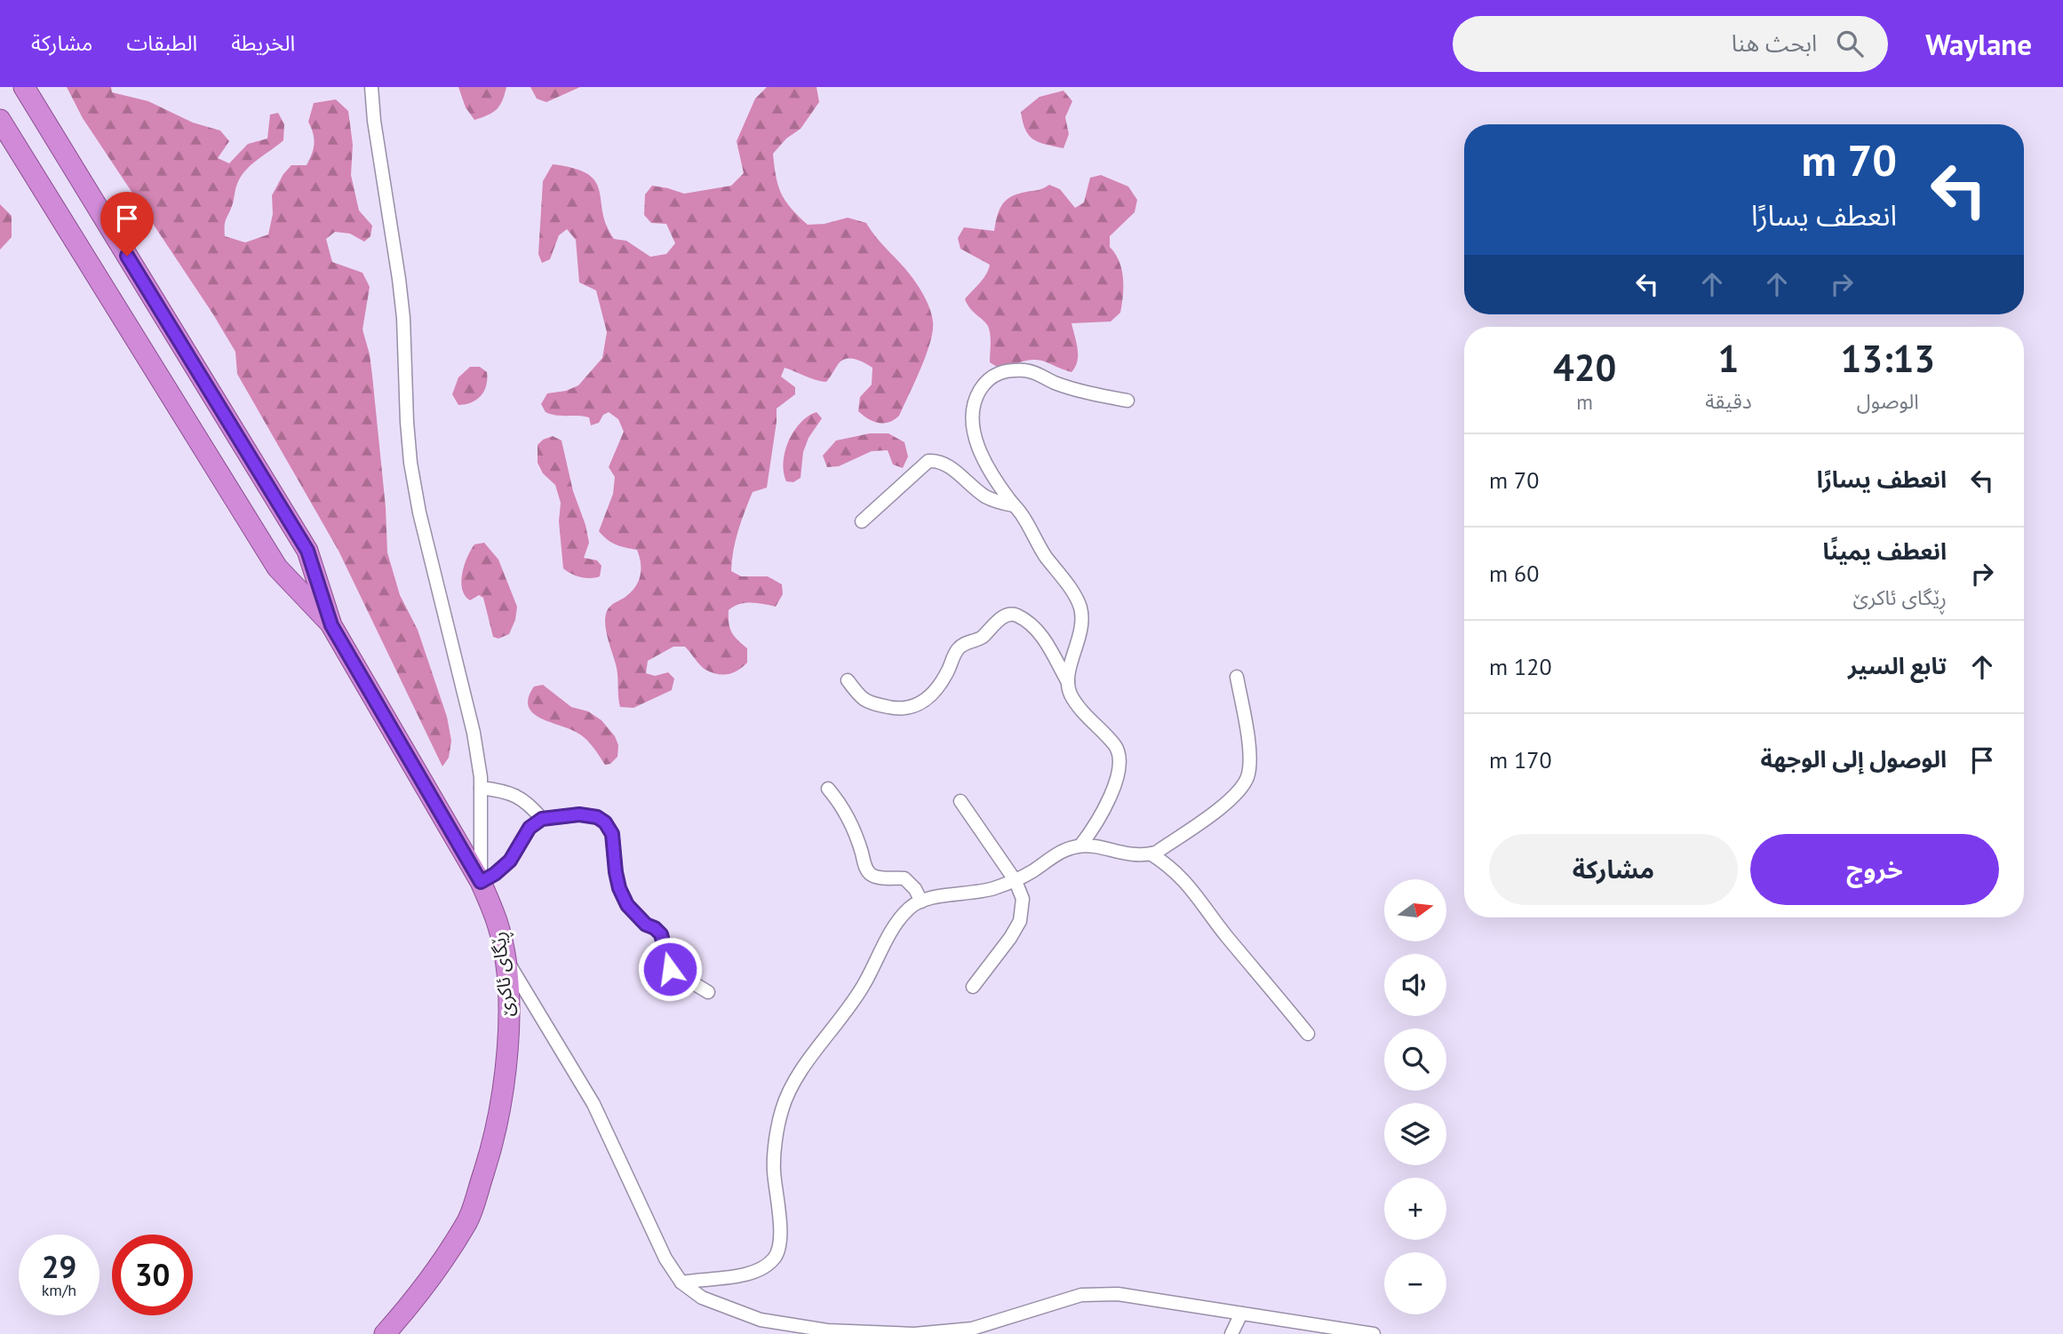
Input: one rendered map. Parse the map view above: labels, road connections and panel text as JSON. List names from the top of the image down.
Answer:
{
  "streets": {
    "highway": ["ڕێگای ئاکرێ"]
  },
  "north": "right",
  "page": {
    "header": "Waylane",
    "search": "ابحث هنا",
    "nav": ["الخريطة", "الطبقات", "مشاركة"],
    "turn": ["70 m", "انعطف يسارًا"],
    "eta": [
      "13:13",
      "الوصول",
      "1",
      "دقيقة",
      "420",
      "m"
    ],
    "list": [
      {
        "name": "انعطف يسارًا",
        "value": "70 m"
      },
      {
        "name": "انعطف يمينًا",
        "note": "ڕێگای ئاکرێ",
        "value": "60 m"
      },
      {
        "name": "تابع السير",
        "value": "120 m"
      },
      {
        "name": "الوصول إلى الوجهة",
        "value": "170 m"
      }
    ],
    "buttons": ["خروج", "مشاركة"],
    "map_buttons": ["+", "−"],
    "speed": "29 km/h",
    "limit": "30"
  }
}
